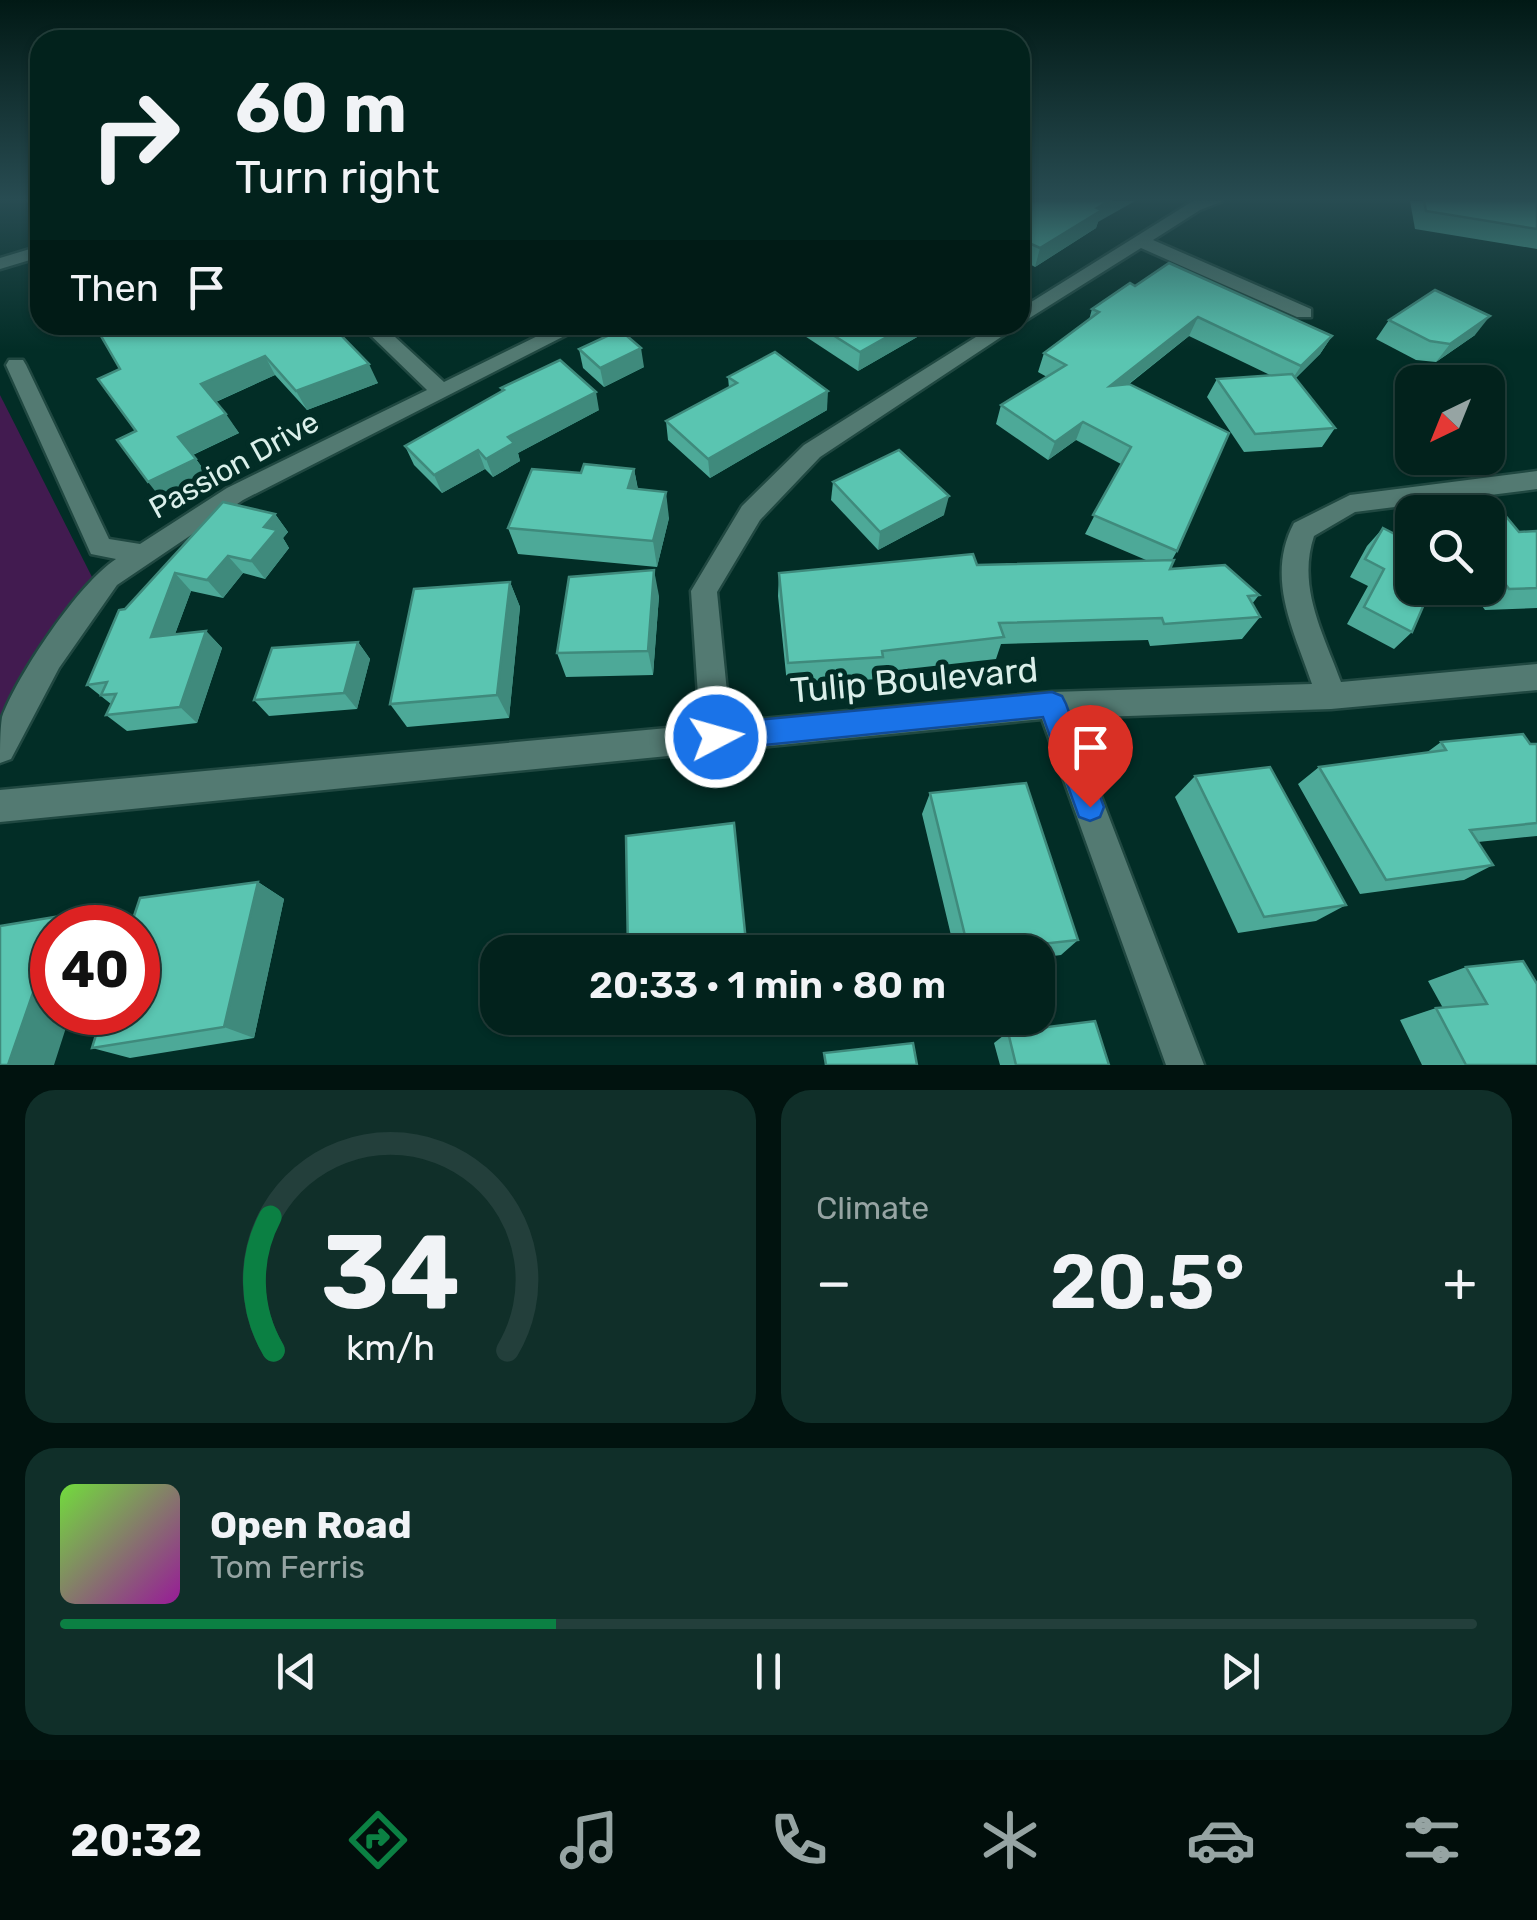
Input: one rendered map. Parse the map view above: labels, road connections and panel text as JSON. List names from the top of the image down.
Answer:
{
  "streets": {
    "street": ["Passion Drive", "Tulip Boulevard"]
  },
  "north": "bottom left",
  "page": {
    "turn": ["60 m", "Turn right"],
    "then": "Then",
    "limit": "40",
    "trip": "20:33 · 1 min · 80 m",
    "tile": "Climate",
    "heat": ["−", "20.5°", "+"],
    "song": ["Open Road", "Tom Ferris"],
    "tabs": "20:32",
    "gauge": ["34", "km/h"]
  }
}
